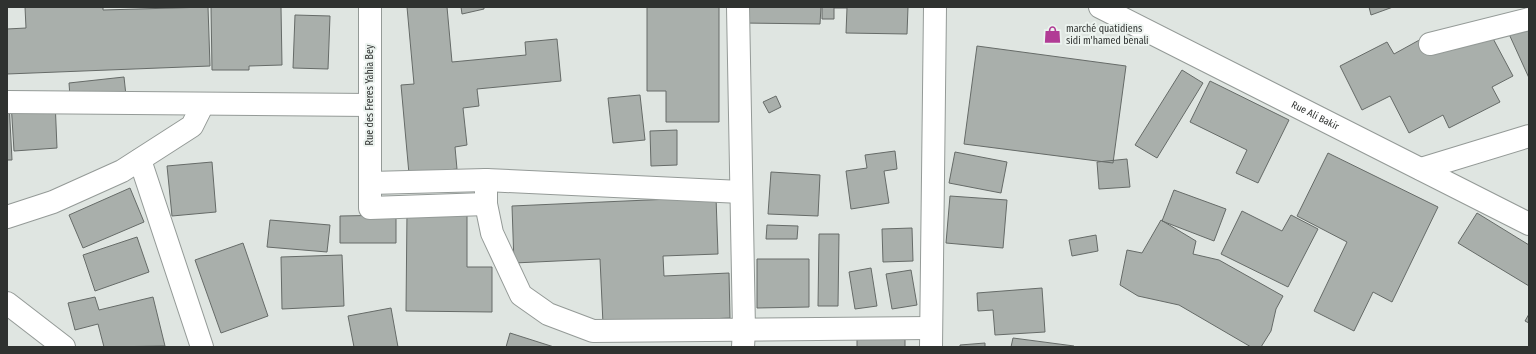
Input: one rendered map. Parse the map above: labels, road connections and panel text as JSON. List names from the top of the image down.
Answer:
{
  "streets": {
    "street": ["Rue des Freres Yahia Bey", "Rue Ali Bakir"]
  },
  "places": {
    "shop": ["marché quatidiens sidi m'hamed benali"]
  }
}
